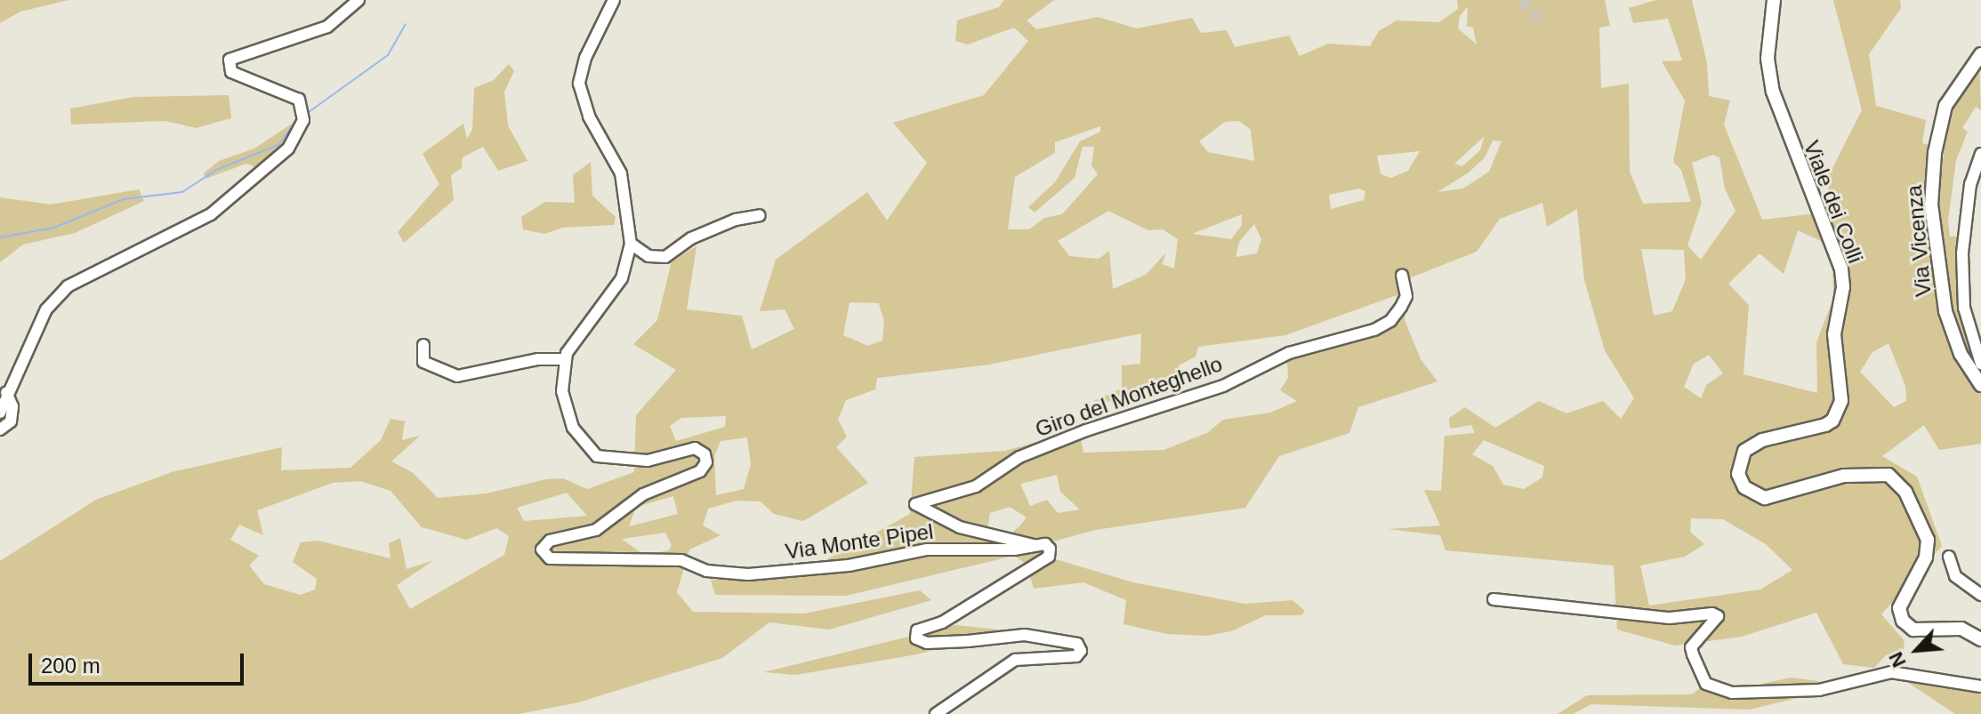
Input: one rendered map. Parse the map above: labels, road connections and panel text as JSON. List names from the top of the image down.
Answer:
{
  "streets": {
    "main road": ["Viale dei Colli", "Via Vicenza"],
    "street": ["Giro del Monteghello", "Via Monte Pipel"]
  },
  "crossings": [
    ["Giro del Monteghello", "Via Monte Pipel"]
  ],
  "scale_bar": "200 m",
  "north": "bottom left"
}
